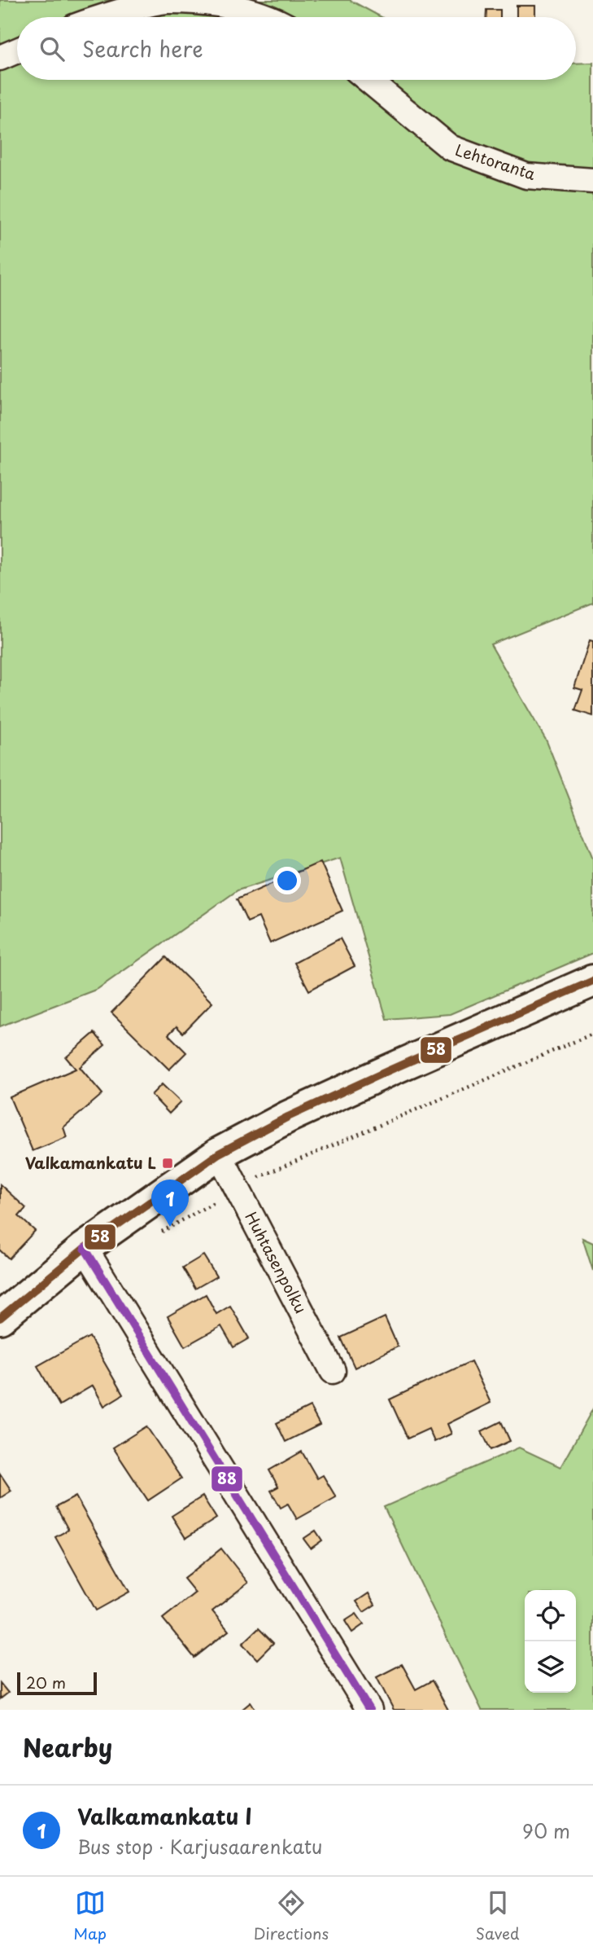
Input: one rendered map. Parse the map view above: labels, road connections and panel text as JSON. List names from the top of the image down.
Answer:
{
  "streets": {
    "street": ["Lehtoranta", "Huhtasenpolku"]
  },
  "places": {
    "transit": ["Valkamankatu L"]
  },
  "lines": ["transit line 58", "transit line 88"],
  "scale_bar": "20 m",
  "page": {
    "search": "Search here",
    "pins": "1",
    "scale": "20 m",
    "heading": "Nearby",
    "list": [
      {
        "mark": "1",
        "name": "Valkamankatu I",
        "note": "Bus stop · Karjusaarenkatu",
        "value": "90 m"
      }
    ],
    "nav": ["Map", "Directions", "Saved"]
  }
}
